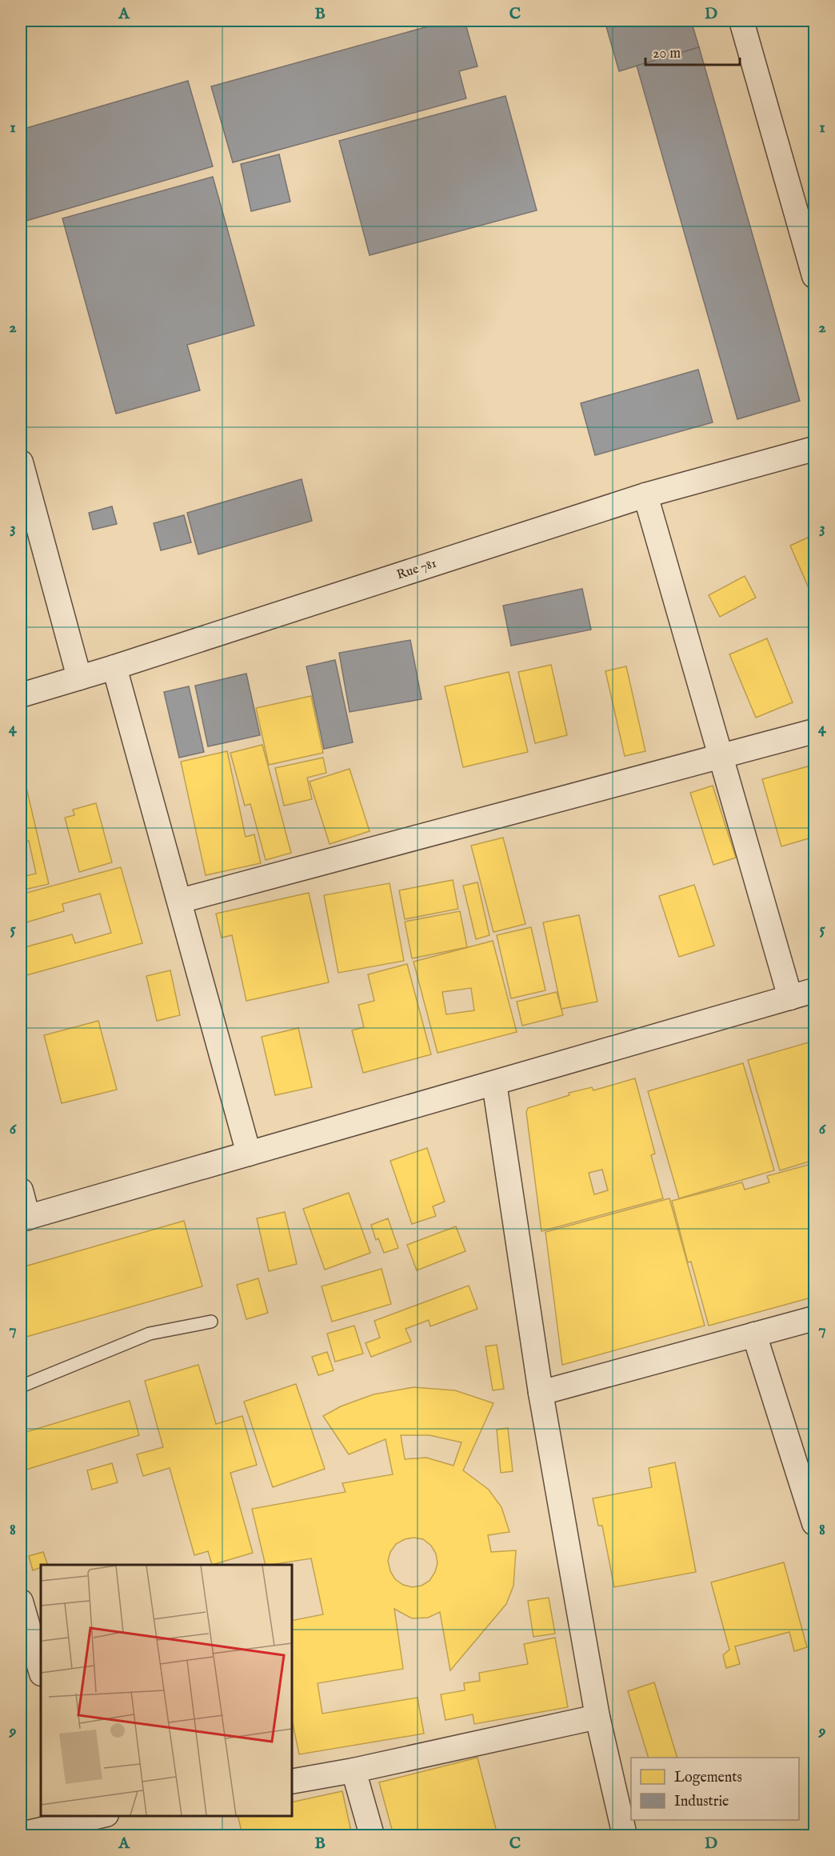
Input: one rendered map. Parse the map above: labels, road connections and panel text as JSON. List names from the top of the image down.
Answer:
{
  "streets": {
    "street": ["Rue 781"]
  },
  "legend": ["Logements", "Industrie"],
  "scale_bar": "20 m",
  "grid": {
    "columns": [
      "A",
      "B",
      "C",
      "D"
    ],
    "rows": [
      "1",
      "2",
      "3",
      "4",
      "5",
      "6",
      "7",
      "8",
      "9"
    ]
  }
}
